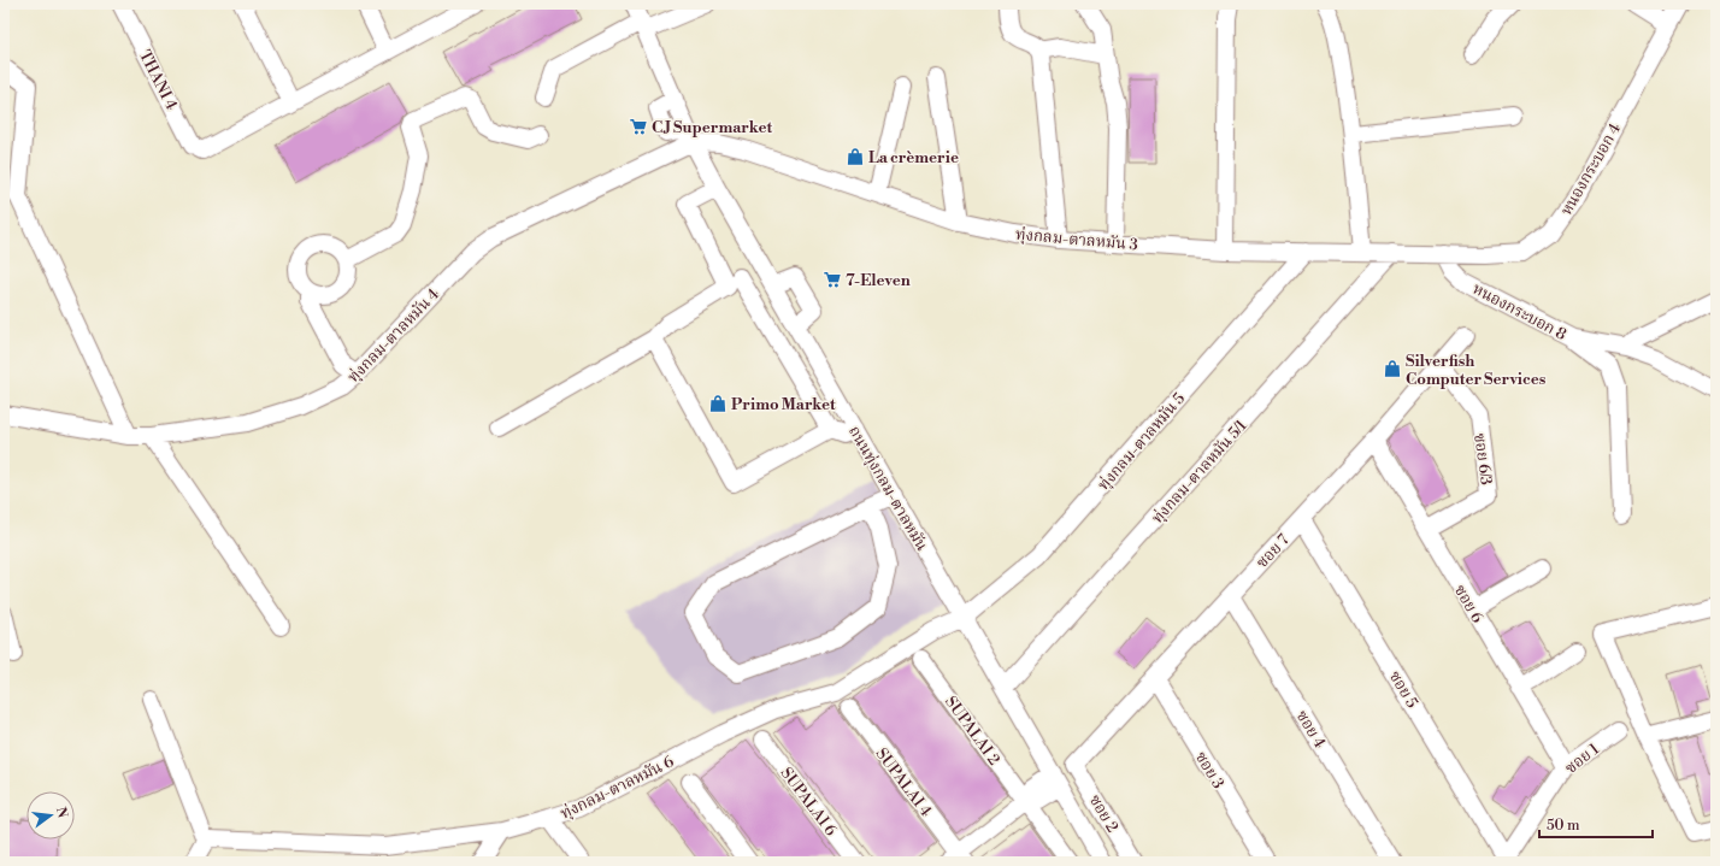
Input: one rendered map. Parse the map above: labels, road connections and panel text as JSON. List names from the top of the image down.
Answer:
{
  "streets": {
    "street": [
      "THANI 4",
      "หนองกระบอก 4",
      "ทุ่งกลม-ตาลหมัน 3",
      "หนองกระบอก 8",
      "ทุ่งกลม-ตาลหมัน 4",
      "ทุ่งกลม-ตาลหมัน 5",
      "ซอย 6/3",
      "ทุ่งกลม-ตาลหมัน 5/1",
      "ถนนทุ่งกลม-ตาลหมัน",
      "ซอย 7",
      "ซอย 6",
      "ซอย 5",
      "ซอย 4",
      "SUPALAI 2",
      "ซอย 1",
      "ซอย 3",
      "SUPALAI 4",
      "ทุ่งกลม-ตาลหมัน 6",
      "SUPALAI 6",
      "ซอย 2"
    ]
  },
  "crossings": [
    ["หนองกระบอก 4", "ทุ่งกลม-ตาลหมัน 3"],
    ["หนองกระบอก 4", "หนองกระบอก 8"],
    ["ทุ่งกลม-ตาลหมัน 3", "หนองกระบอก 8"],
    ["ทุ่งกลม-ตาลหมัน 3", "ทุ่งกลม-ตาลหมัน 4"],
    ["ทุ่งกลม-ตาลหมัน 3", "ทุ่งกลม-ตาลหมัน 5"],
    ["ทุ่งกลม-ตาลหมัน 3", "ทุ่งกลม-ตาลหมัน 5/1"],
    ["ทุ่งกลม-ตาลหมัน 3", "ถนนทุ่งกลม-ตาลหมัน"],
    ["ทุ่งกลม-ตาลหมัน 4", "ถนนทุ่งกลม-ตาลหมัน"],
    ["ทุ่งกลม-ตาลหมัน 5", "ถนนทุ่งกลม-ตาลหมัน"],
    ["ทุ่งกลม-ตาลหมัน 5", "ทุ่งกลม-ตาลหมัน 6"],
    ["ซอย 6/3", "ซอย 7"],
    ["ซอย 6/3", "ซอย 6"],
    ["ทุ่งกลม-ตาลหมัน 5/1", "ถนนทุ่งกลม-ตาลหมัน"],
    ["ถนนทุ่งกลม-ตาลหมัน", "ทุ่งกลม-ตาลหมัน 6"],
    ["ซอย 7", "ซอย 6"],
    ["ซอย 7", "ซอย 5"],
    ["ซอย 7", "ซอย 4"],
    ["ซอย 7", "ซอย 3"],
    ["ซอย 7", "ซอย 2"],
    ["ซอย 6", "ซอย 1"],
    ["ซอย 5", "ซอย 1"]
  ],
  "places": {
    "supermarket": ["CJ Supermarket", "7-Eleven"],
    "shop": ["La crèmerie", "Silverfish Computer Services", "Primo Market"]
  },
  "scale_bar": "50 m",
  "north": "right"
}
